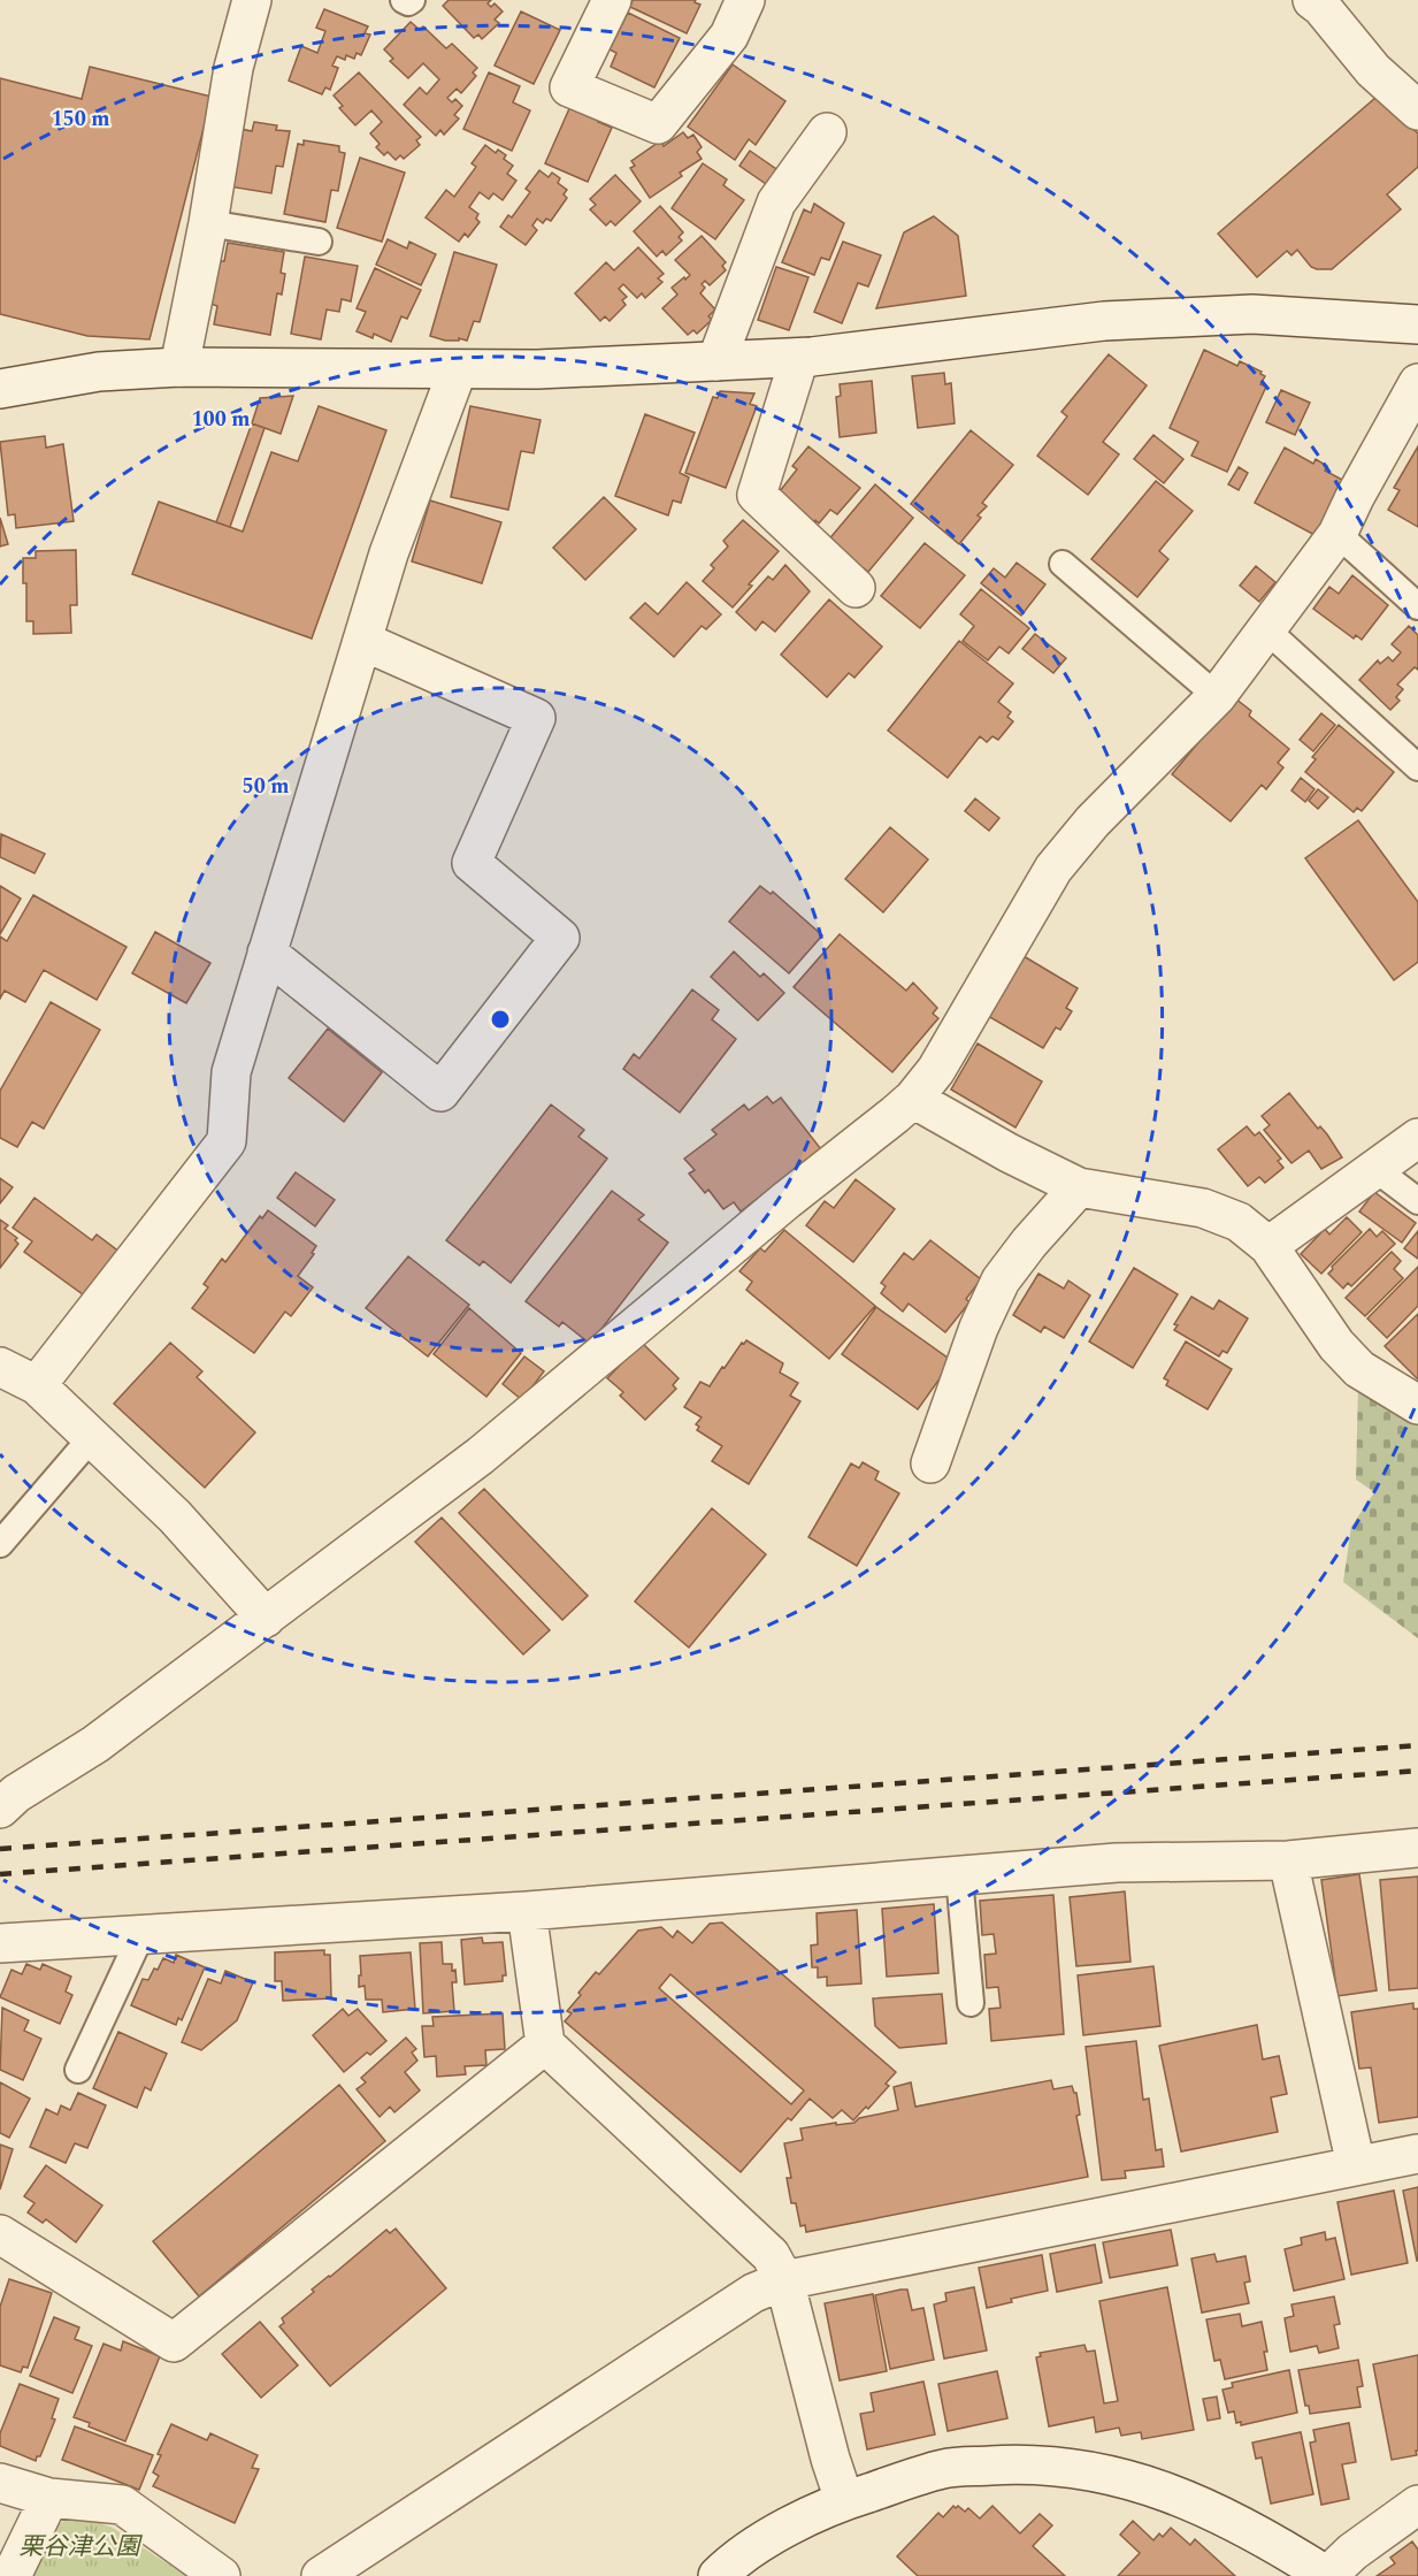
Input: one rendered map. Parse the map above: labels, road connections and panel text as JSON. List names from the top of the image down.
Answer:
{
  "parks": ["栗谷津公園"],
  "rings": ["150 m", "100 m", "50 m"]
}
